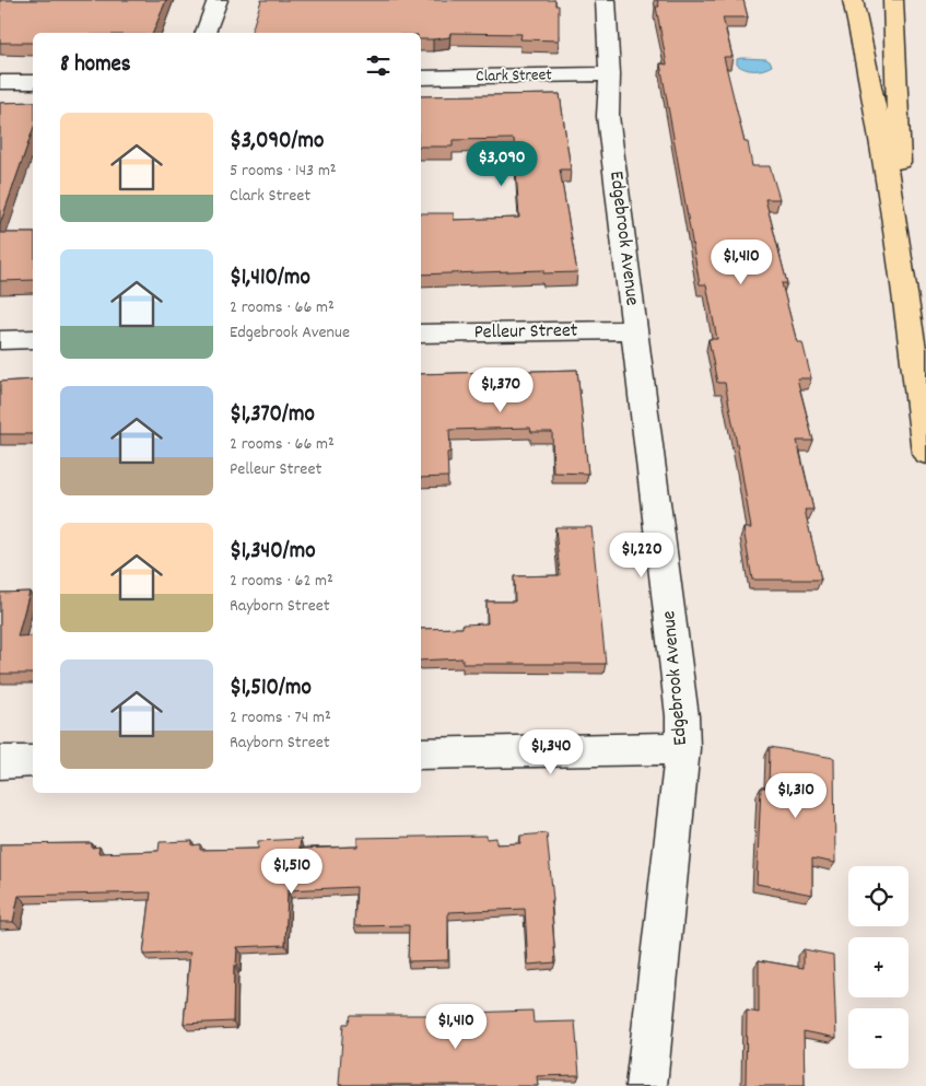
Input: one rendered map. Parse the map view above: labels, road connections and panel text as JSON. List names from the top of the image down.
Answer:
{
  "streets": {
    "street": ["Clark Street", "Edgebrook Avenue", "Pelleur Street"]
  },
  "crossings": [
    ["Clark Street", "Edgebrook Avenue"],
    ["Edgebrook Avenue", "Pelleur Street"]
  ],
  "page": {
    "heading": "8 homes",
    "list": [
      {
        "name": "$3,090/mo",
        "note": "5 rooms · 143 m² · Clark Street"
      },
      {
        "name": "$1,410/mo",
        "note": "2 rooms · 66 m² · Edgebrook Avenue"
      },
      {
        "name": "$1,370/mo",
        "note": "2 rooms · 66 m² · Pelleur Street"
      },
      {
        "name": "$1,340/mo",
        "note": "2 rooms · 62 m² · Rayborn Street"
      },
      {
        "name": "$1,510/mo",
        "note": "2 rooms · 74 m² · Rayborn Street"
      }
    ],
    "price": [
      "$3,090",
      "$1,410",
      "$1,370",
      "$1,220",
      "$1,340",
      "$1,310",
      "$1,510",
      "$1,410"
    ],
    "map_buttons": ["+", "−"]
  }
}
